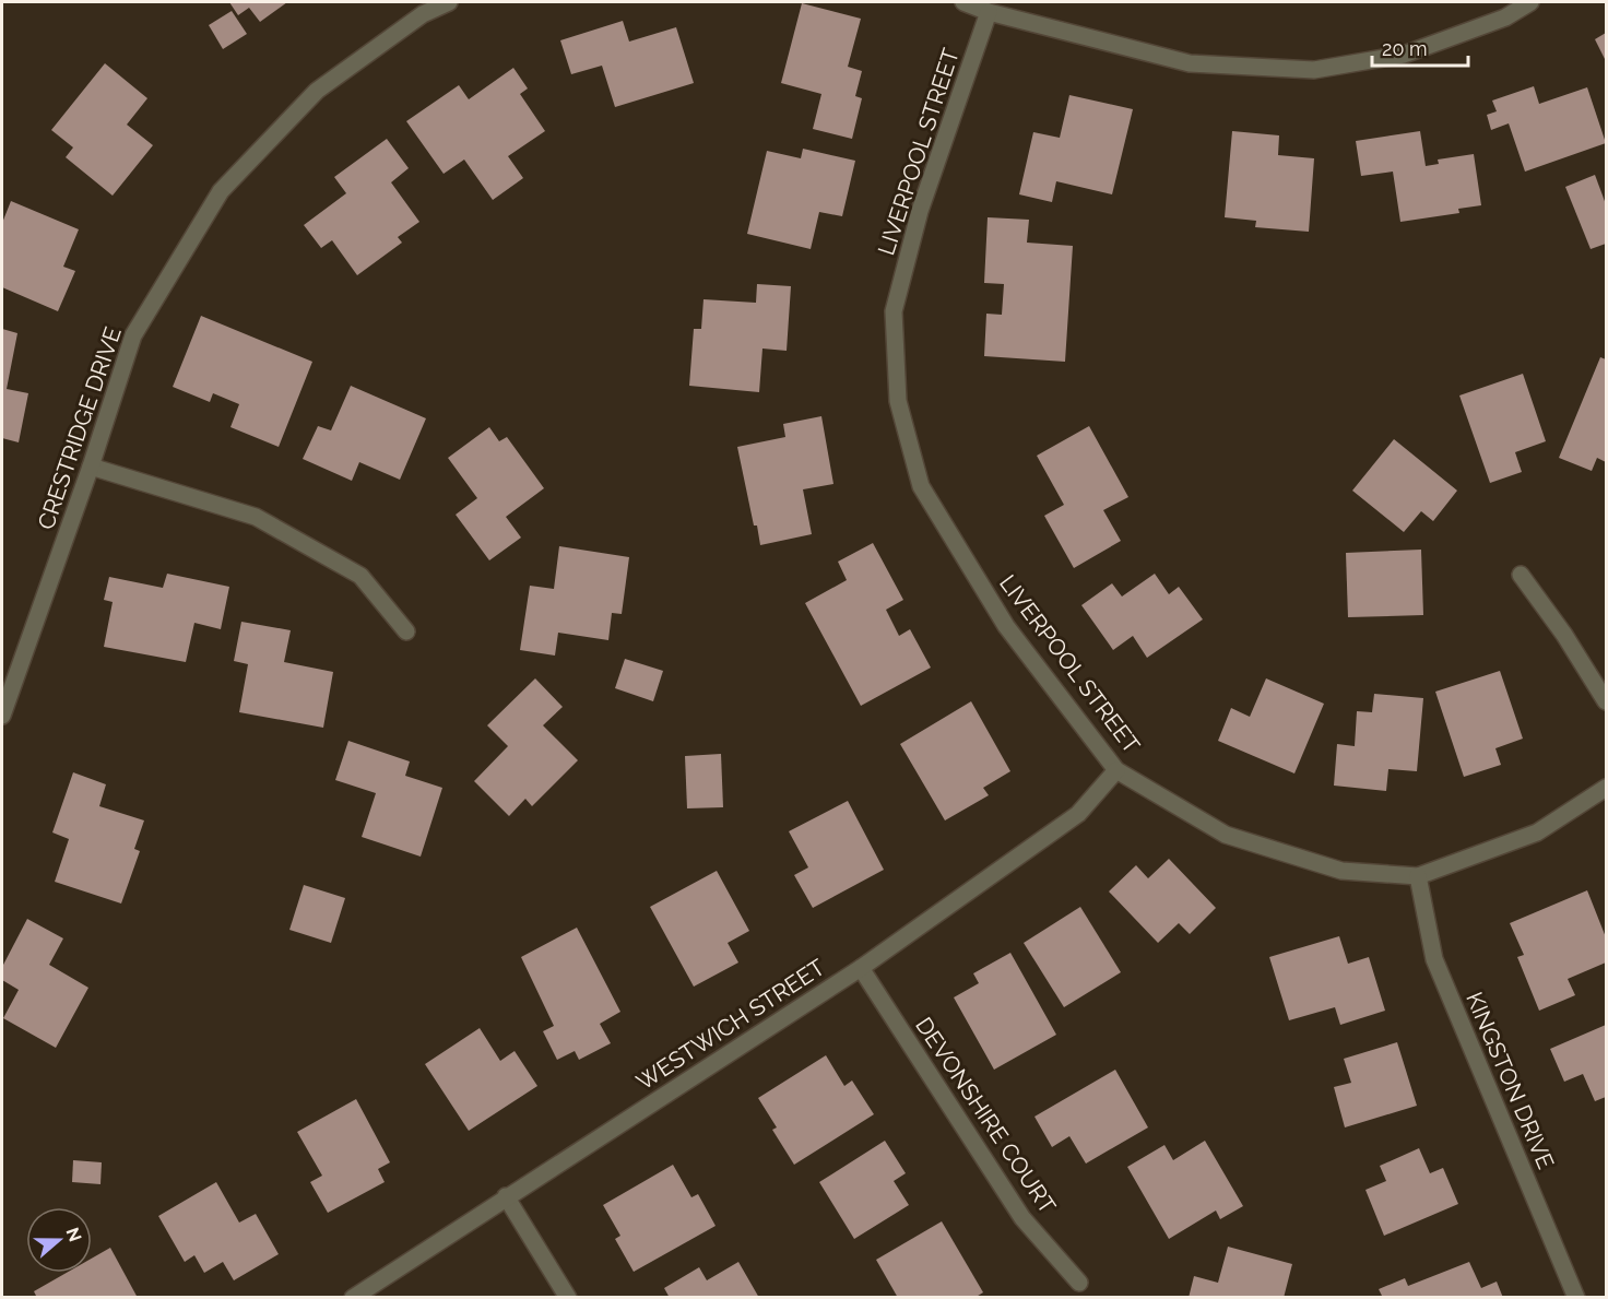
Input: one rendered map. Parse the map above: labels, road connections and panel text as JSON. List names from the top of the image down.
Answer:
{
  "streets": {
    "street": [
      "LIVERPOOL STREET",
      "CRESTRIDGE DRIVE",
      "WESTWICH STREET",
      "KINGSTON DRIVE",
      "DEVONSHIRE COURT"
    ]
  },
  "crossings": [
    ["LIVERPOOL STREET", "WESTWICH STREET"],
    ["LIVERPOOL STREET", "KINGSTON DRIVE"],
    ["WESTWICH STREET", "DEVONSHIRE COURT"]
  ],
  "scale_bar": "20 m",
  "north": "right"
}
